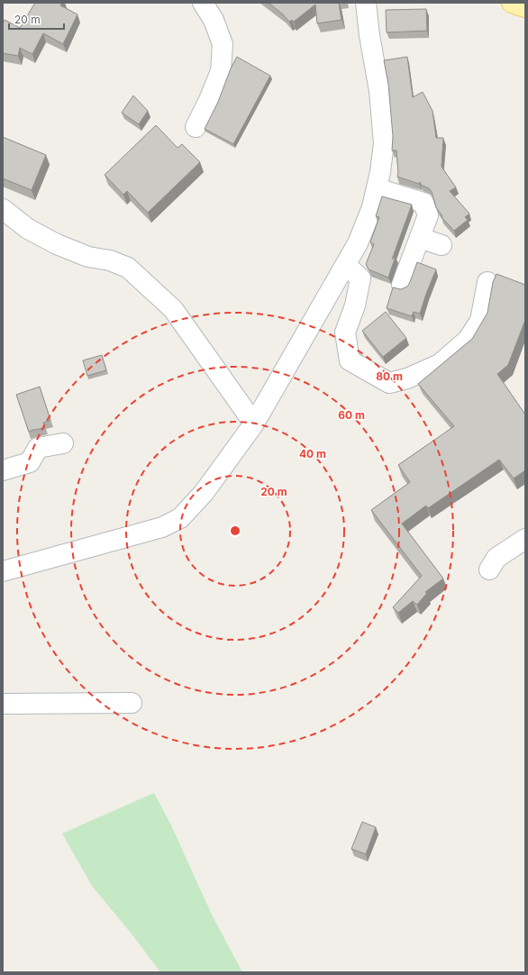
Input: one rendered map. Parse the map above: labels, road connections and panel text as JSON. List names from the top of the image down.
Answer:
{
  "scale_bar": "20 m",
  "rings": [
    "80 m",
    "60 m",
    "40 m",
    "20 m"
  ]
}
